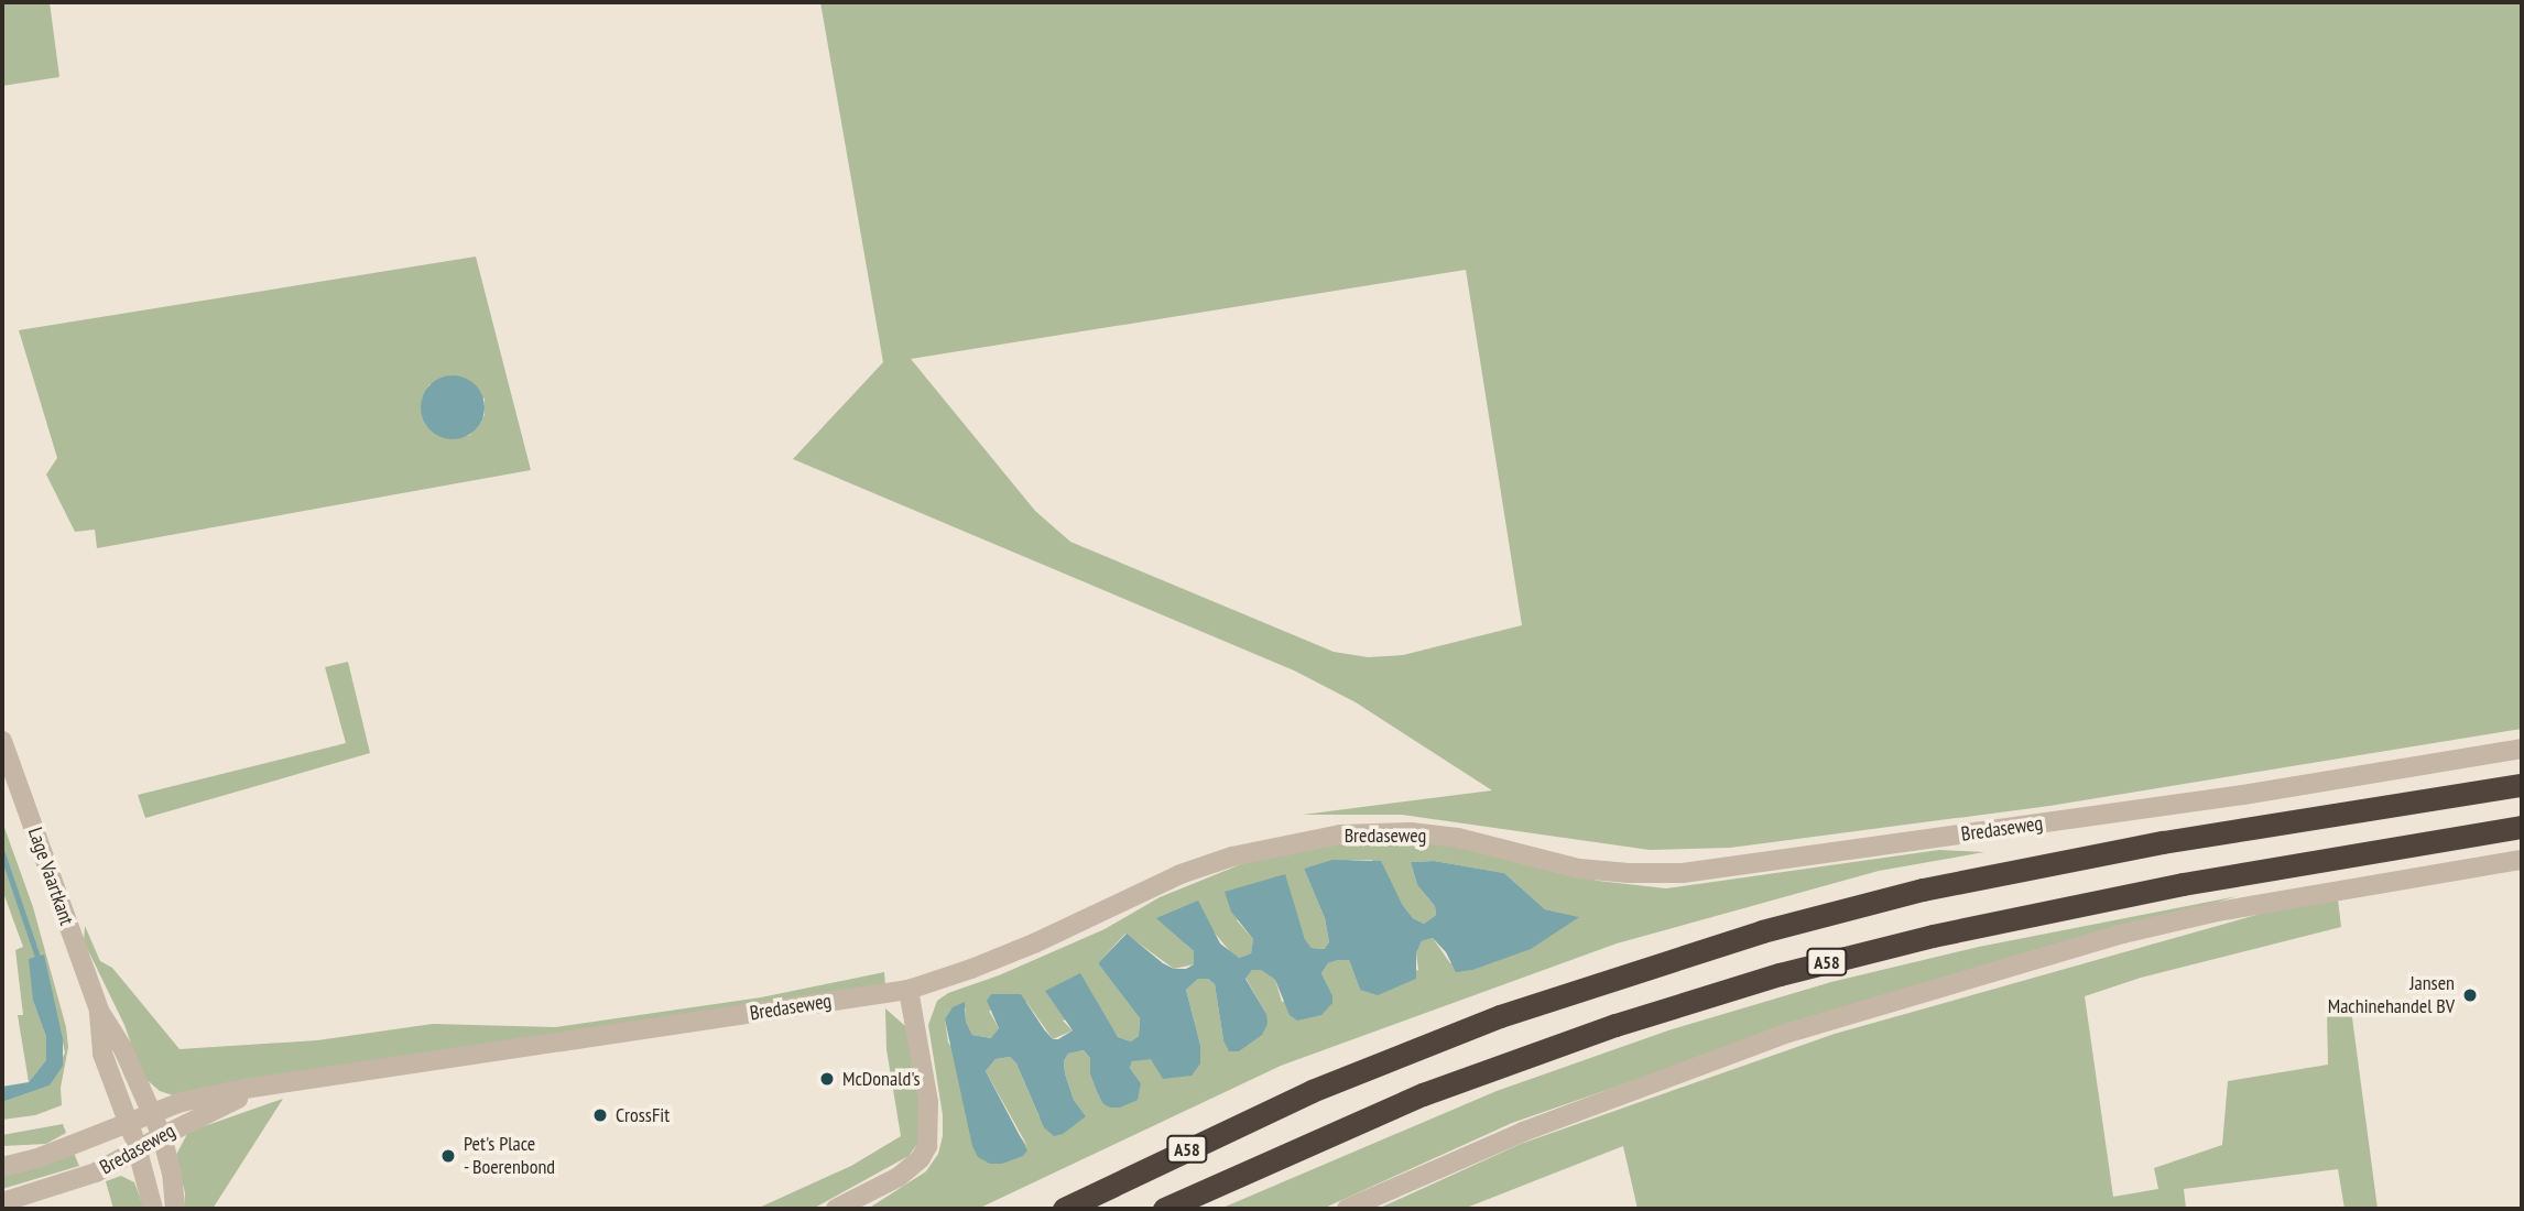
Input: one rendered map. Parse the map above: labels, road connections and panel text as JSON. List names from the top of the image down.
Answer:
{
  "streets": {
    "highway": ["A58"],
    "street": ["Bredaseweg", "Lage Vaartkant"]
  },
  "crossings": [
    ["Bredaseweg", "Lage Vaartkant"]
  ],
  "places": [
    "Jansen Machinehandel BV",
    "McDonald's",
    "CrossFit",
    "Pet's Place - Boerenbond"
  ]
}
